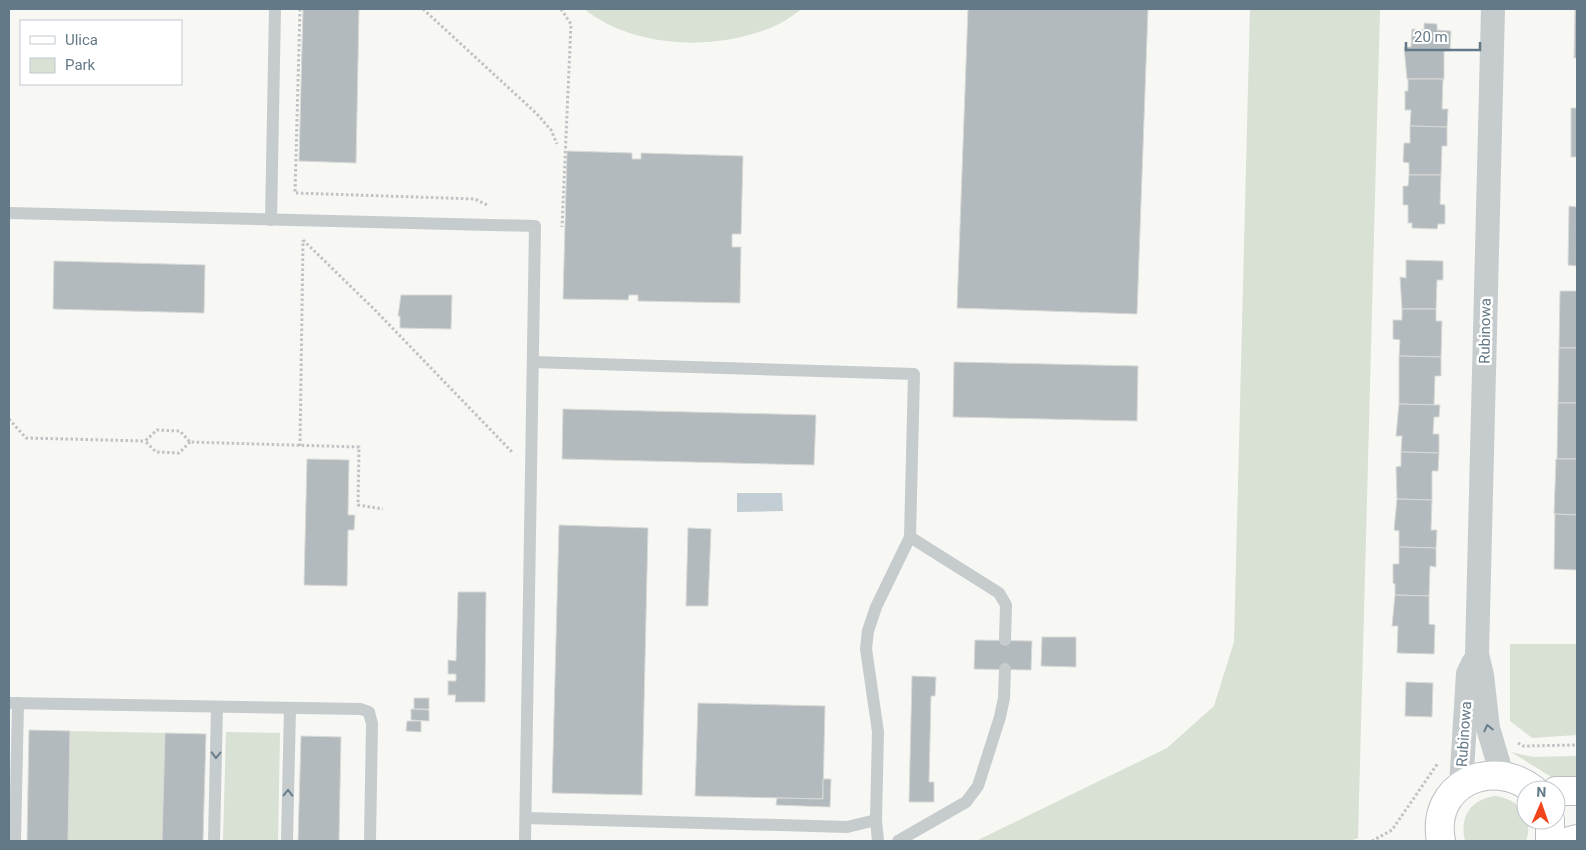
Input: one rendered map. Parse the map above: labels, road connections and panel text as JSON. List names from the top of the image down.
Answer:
{
  "streets": {
    "street": ["Rubinowa"]
  },
  "legend": ["Ulica", "Park"],
  "scale_bar": "20 m",
  "north": "top"
}
